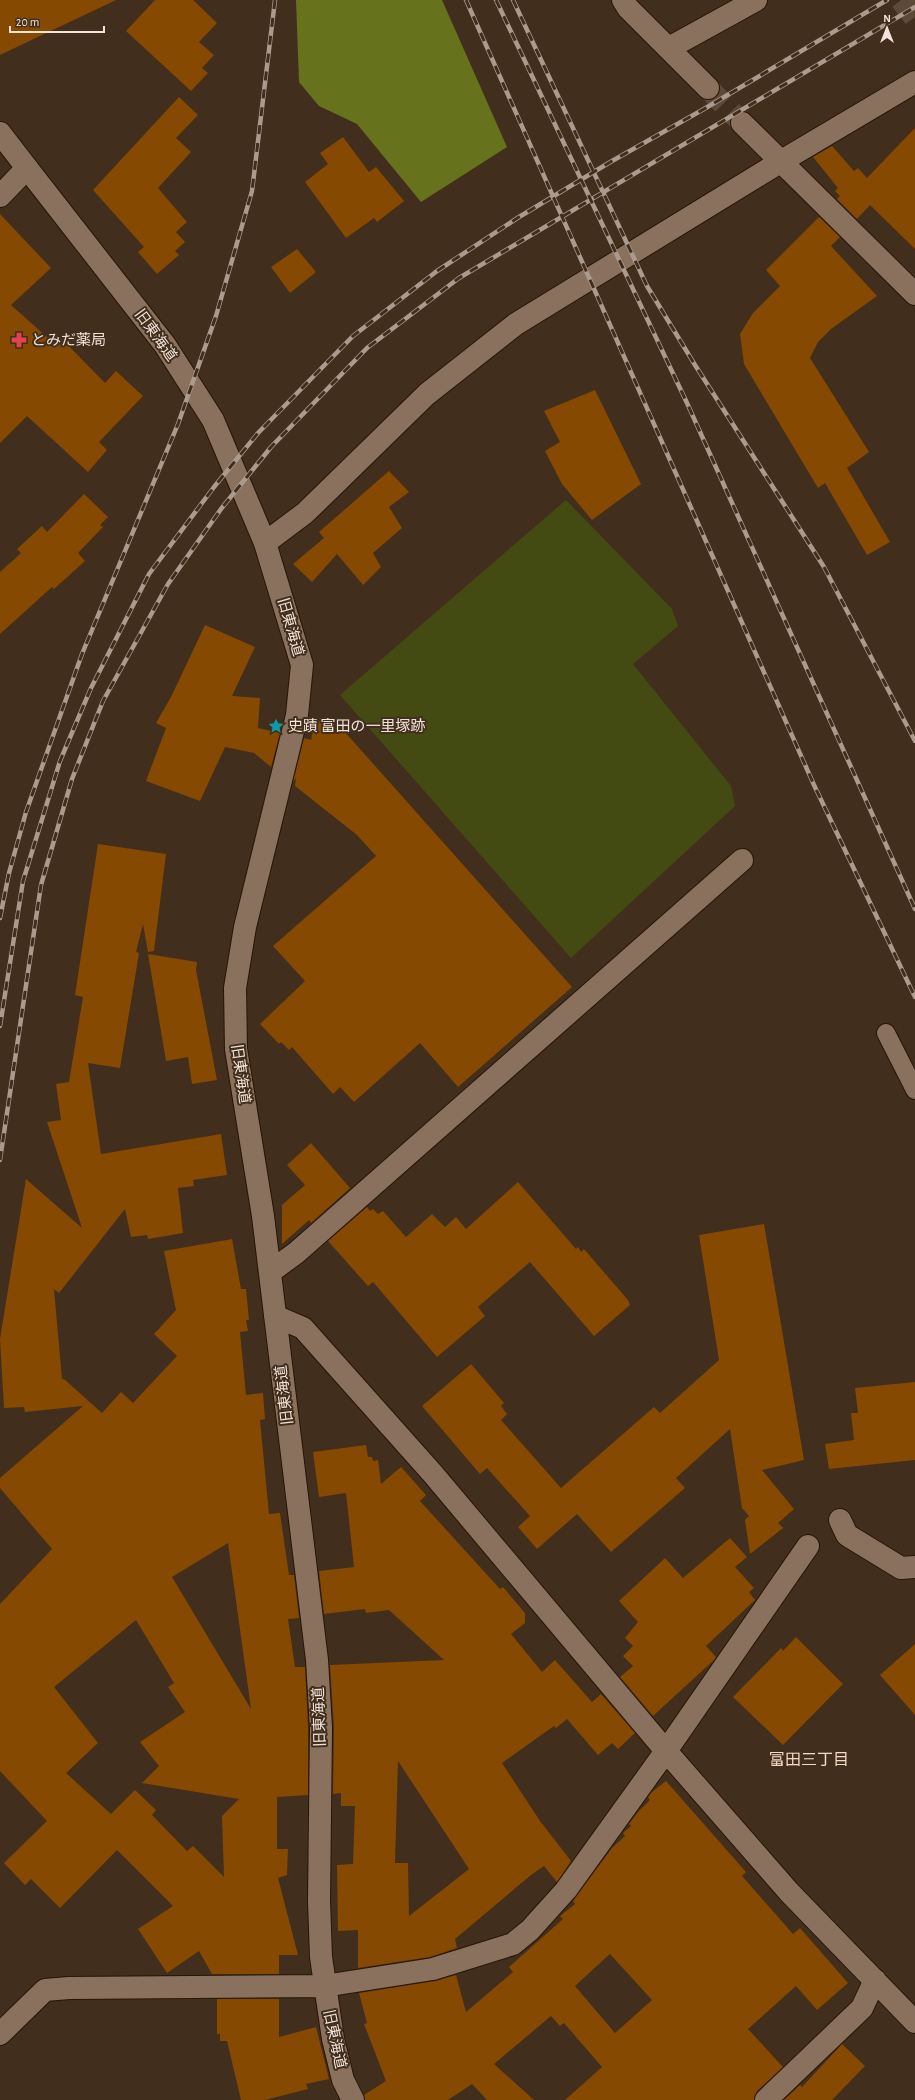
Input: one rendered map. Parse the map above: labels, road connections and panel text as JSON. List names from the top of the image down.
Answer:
{
  "streets": {
    "street": ["旧東海道"]
  },
  "districts": ["富田三丁目"],
  "places": {
    "pharmacy": ["とみだ薬局"],
    "place": ["史蹟 富田の一里塚跡"]
  },
  "scale_bar": "20 m",
  "north": "top"
}
